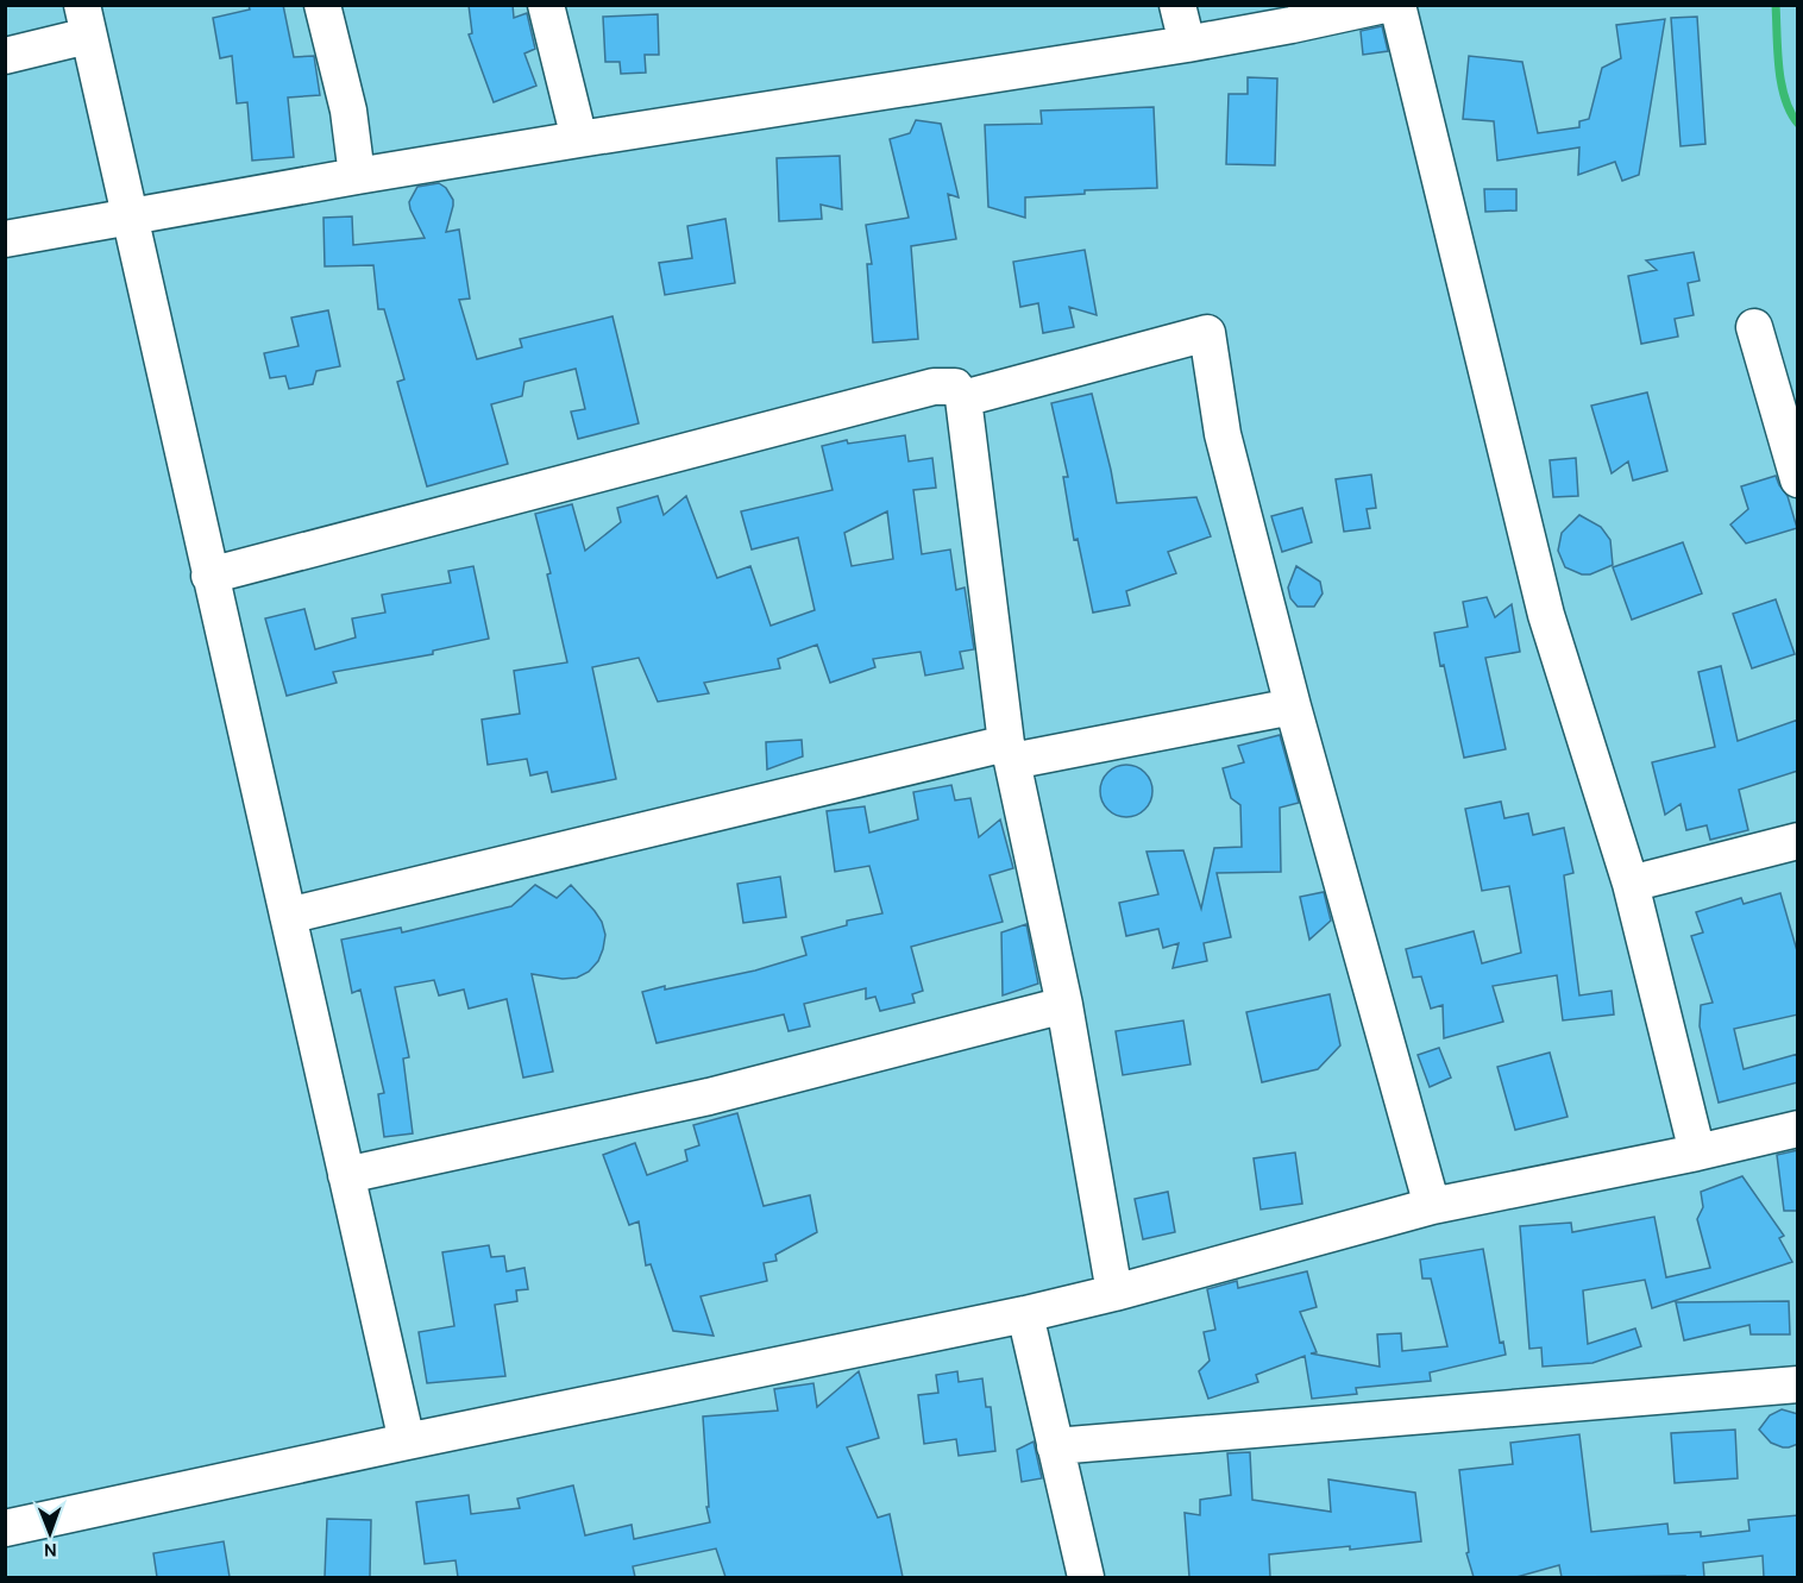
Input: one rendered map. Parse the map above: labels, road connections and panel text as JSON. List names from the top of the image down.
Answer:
{
  "north": "bottom"
}
